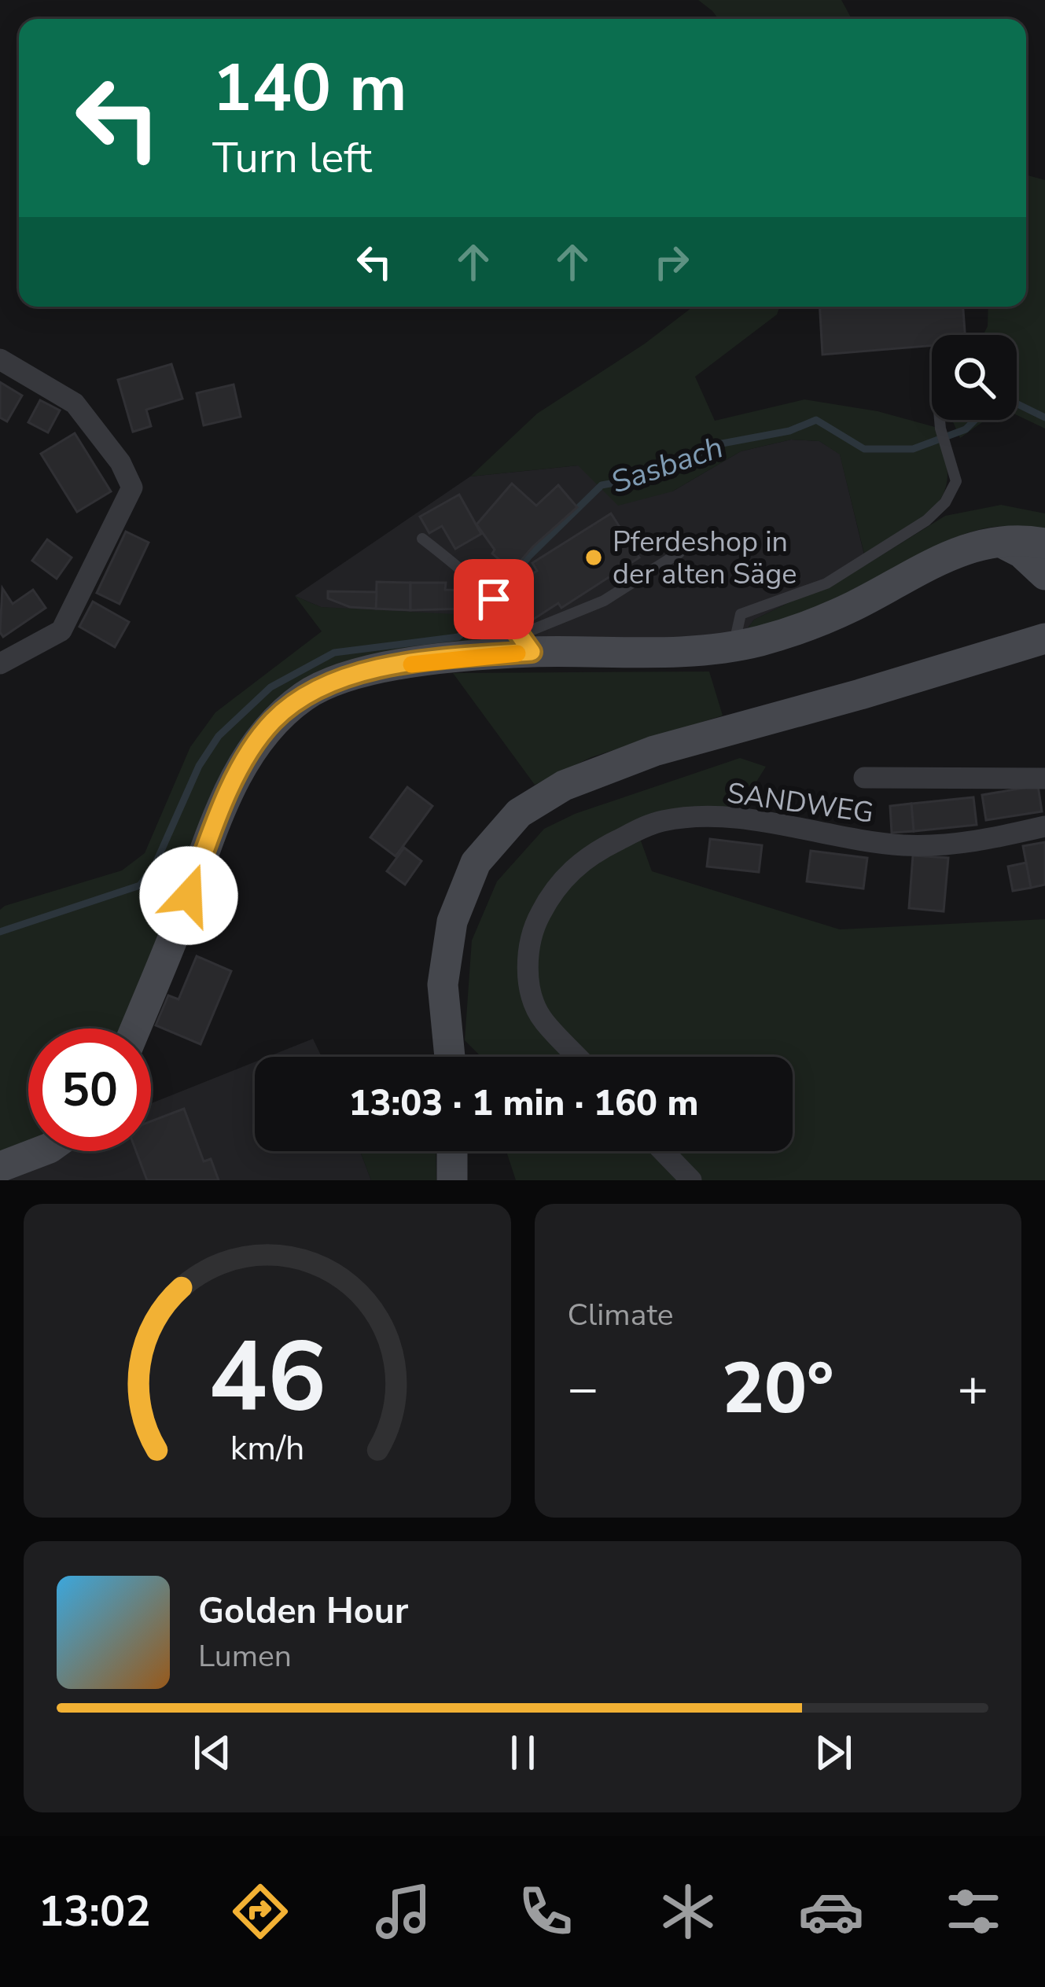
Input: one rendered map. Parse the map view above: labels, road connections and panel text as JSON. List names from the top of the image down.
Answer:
{
  "streets": {
    "street": ["SANDWEG"]
  },
  "water": ["Sasbach"],
  "places": ["Pferdeshop in der alten Säge"],
  "page": {
    "turn": ["140 m", "Turn left"],
    "limit": "50",
    "trip": "13:03 · 1 min · 160 m",
    "tile": "Climate",
    "heat": ["−", "20°", "+"],
    "song": ["Golden Hour", "Lumen"],
    "tabs": "13:02",
    "gauge": ["46", "km/h"]
  }
}
